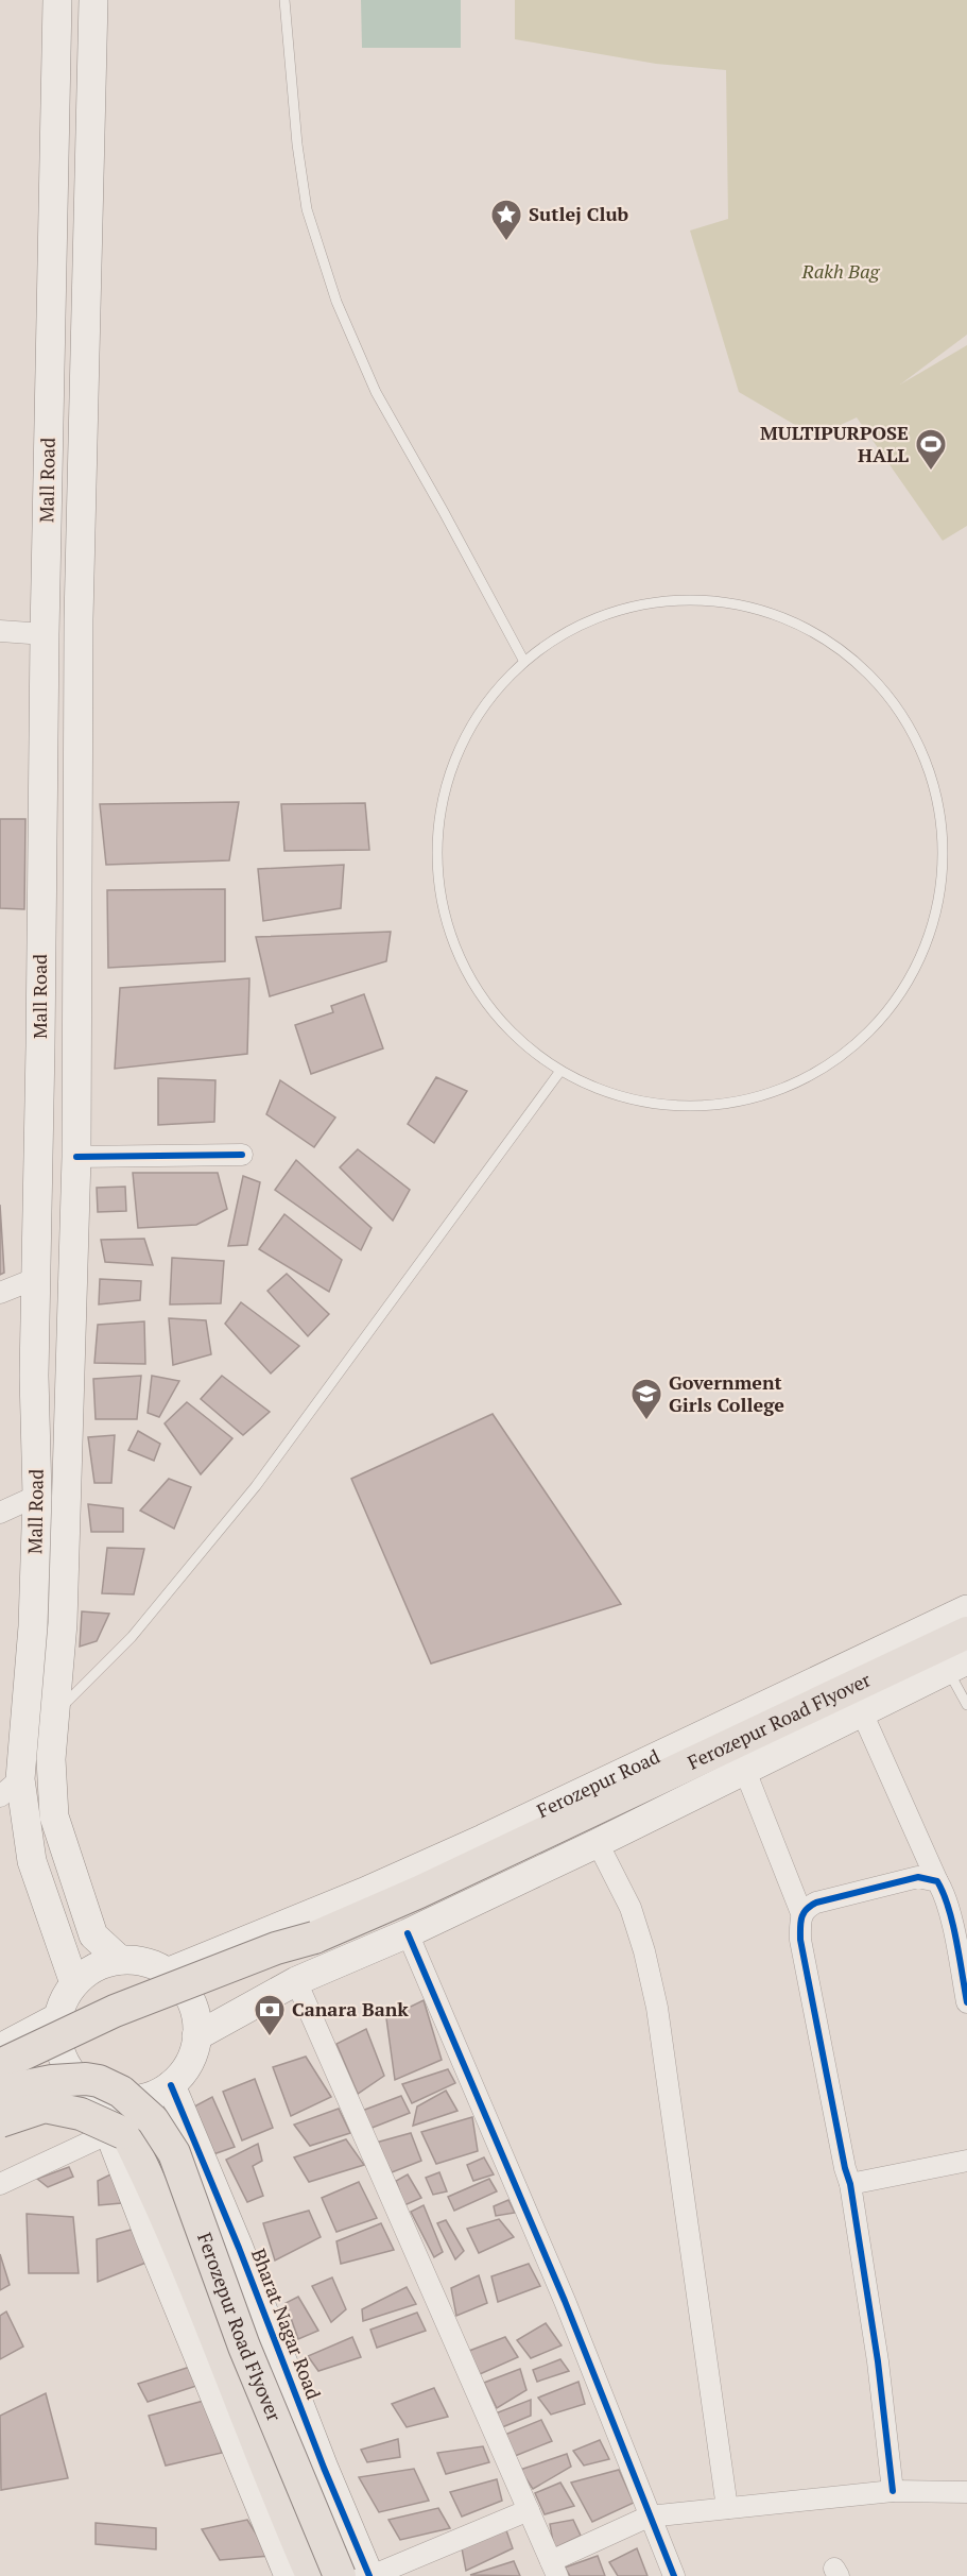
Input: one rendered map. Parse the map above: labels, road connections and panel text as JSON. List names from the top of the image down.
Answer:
{
  "streets": {
    "main road": [
      "Mall Road",
      "Ferozepur Road Flyover",
      "Ferozepur Road",
      "Bharat Nagar Road"
    ]
  },
  "crossings": [
    ["Mall Road", "Ferozepur Road Flyover"],
    ["Mall Road", "Ferozepur Road"],
    ["Mall Road", "Bharat Nagar Road"],
    ["Ferozepur Road Flyover", "Ferozepur Road"],
    ["Ferozepur Road Flyover", "Bharat Nagar Road"],
    ["Ferozepur Road", "Bharat Nagar Road"]
  ],
  "parks": ["Rakh Bag"],
  "places": {
    "place": ["Sutlej Club"],
    "sports": ["MULTIPURPOSE HALL"],
    "school or university": ["Government Girls College"],
    "bank": ["Canara Bank"]
  }
}
